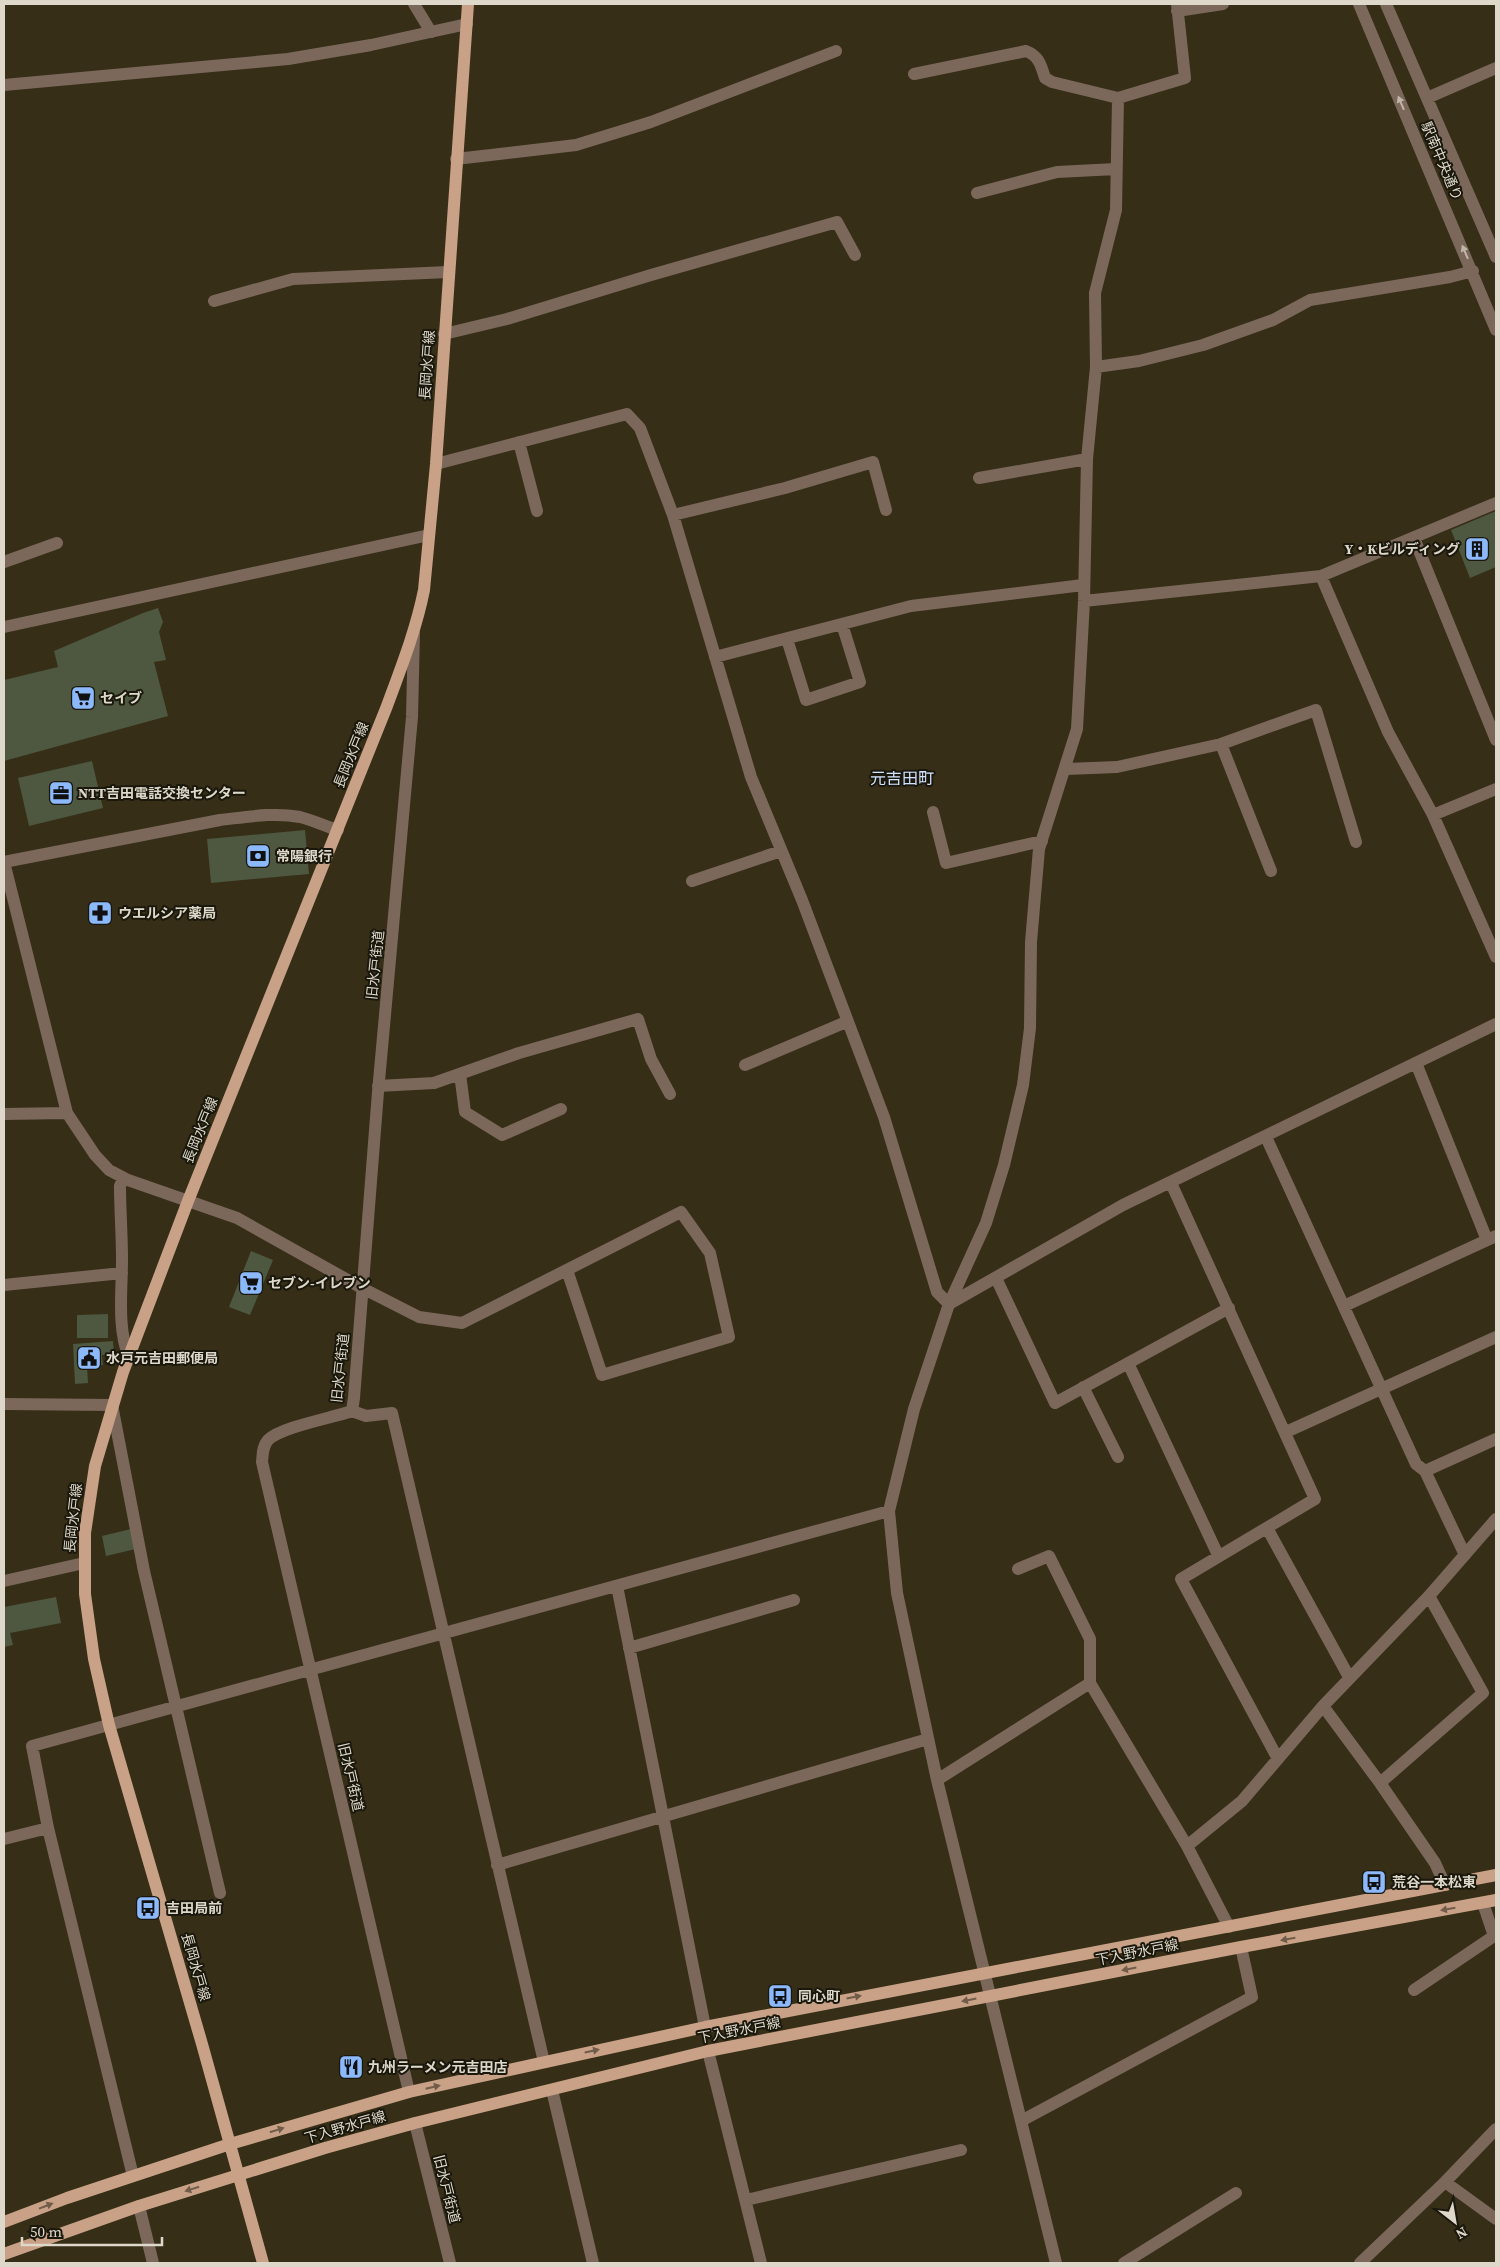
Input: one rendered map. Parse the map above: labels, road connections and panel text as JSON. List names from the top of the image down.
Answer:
{
  "streets": {
    "main road": ["長岡水戸線", "下入野水戸線"],
    "street": ["駅南中央通り", "旧水戸街道"]
  },
  "crossings": [
    ["長岡水戸線", "旧水戸街道"],
    ["長岡水戸線", "下入野水戸線"],
    ["旧水戸街道", "下入野水戸線"]
  ],
  "districts": ["元吉田町"],
  "places": {
    "building": ["Y・Kビルディング"],
    "supermarket": ["セイブ", "セブン-イレブン"],
    "office": ["NTT吉田電話交換センター"],
    "bank": ["常陽銀行"],
    "pharmacy": ["ウエルシア薬局"],
    "public building": ["水戸元吉田郵便局"],
    "bus stop": ["荒谷一本松東", "吉田局前", "同心町"],
    "restaurant": ["九州ラーメン元吉田店"]
  },
  "scale_bar": "50 m",
  "north": "bottom right"
}
